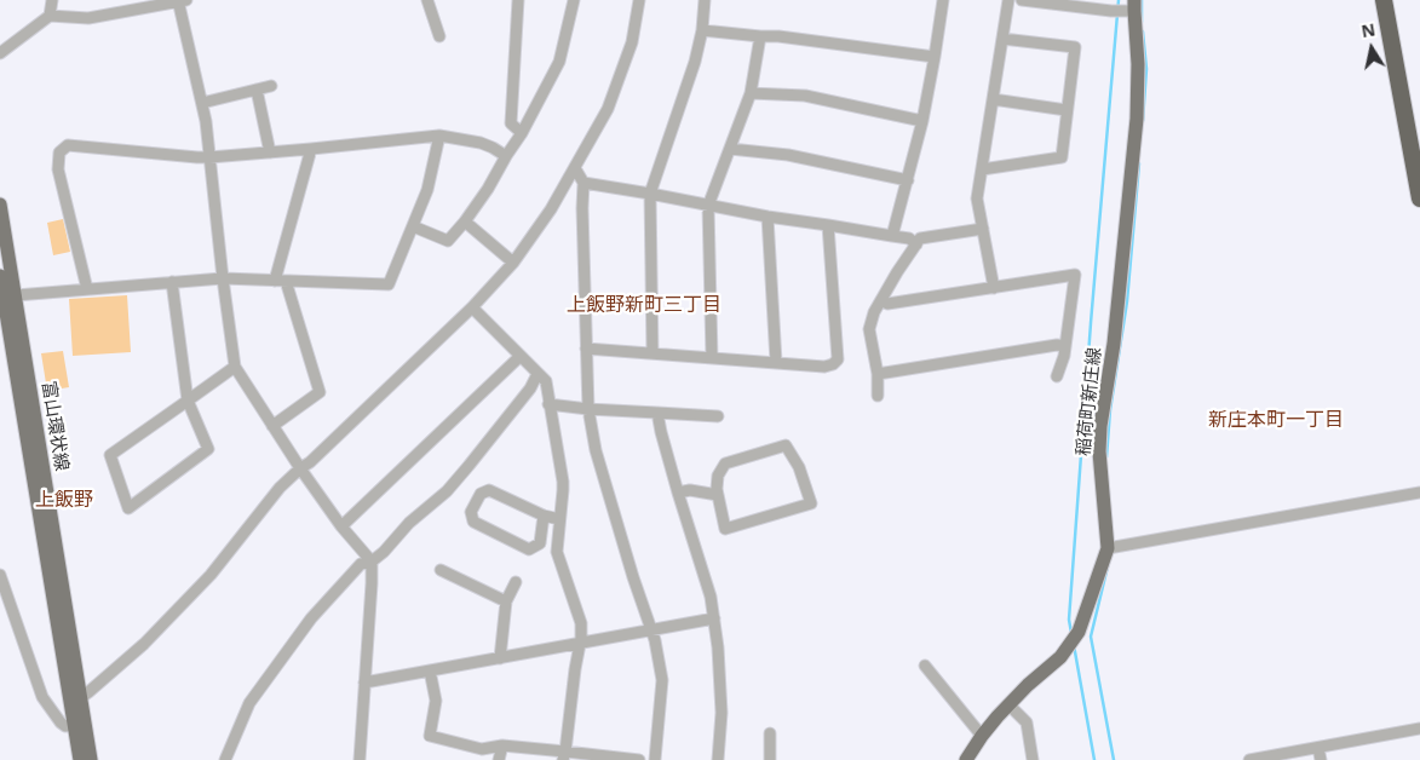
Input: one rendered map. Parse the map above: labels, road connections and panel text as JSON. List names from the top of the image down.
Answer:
{
  "streets": {
    "main road": ["稲荷町新庄線", "富山環状線"]
  },
  "districts": ["上飯野新町三丁目", "新庄本町一丁目", "上飯野"],
  "north": "top"
}
